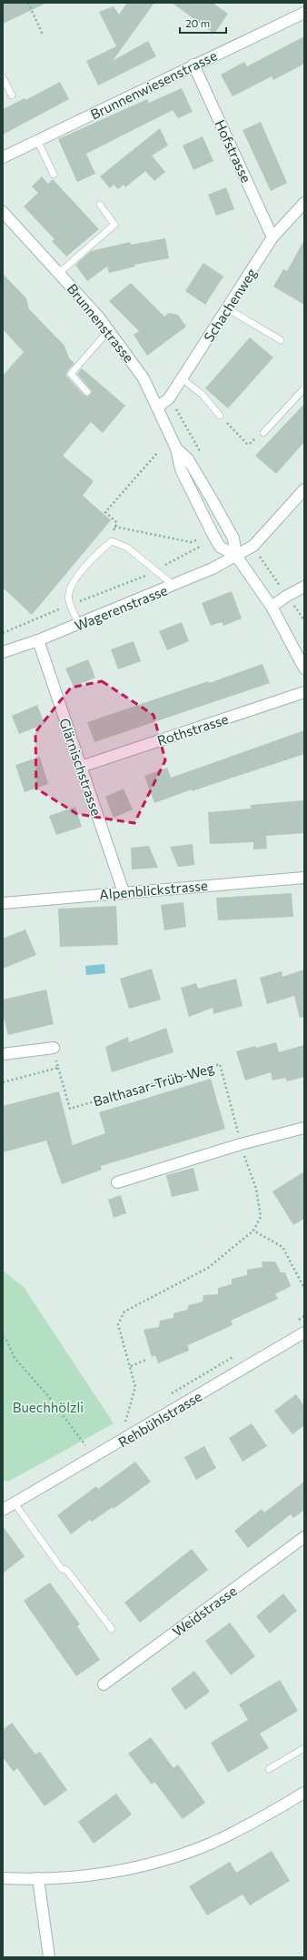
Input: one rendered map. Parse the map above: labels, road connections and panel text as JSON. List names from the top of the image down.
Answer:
{
  "streets": {
    "street": [
      "Brunnenwiesenstrasse",
      "Hofstrasse",
      "Schachenweg",
      "Brunnenstrasse",
      "Wagerenstrasse",
      "Rothstrasse",
      "Glärnischstrasse",
      "Alpenblickstrasse",
      "Rehbühlstrasse",
      "Weidstrasse"
    ],
    "path": ["Balthasar-Trüb-Weg"]
  },
  "crossings": [
    ["Brunnenwiesenstrasse", "Hofstrasse"],
    ["Hofstrasse", "Schachenweg"],
    ["Schachenweg", "Brunnenstrasse"],
    ["Brunnenstrasse", "Wagerenstrasse"],
    ["Wagerenstrasse", "Glärnischstrasse"],
    ["Rothstrasse", "Glärnischstrasse"],
    ["Glärnischstrasse", "Alpenblickstrasse"]
  ],
  "parks": ["Buechhölzli"],
  "scale_bar": "20 m"
}
